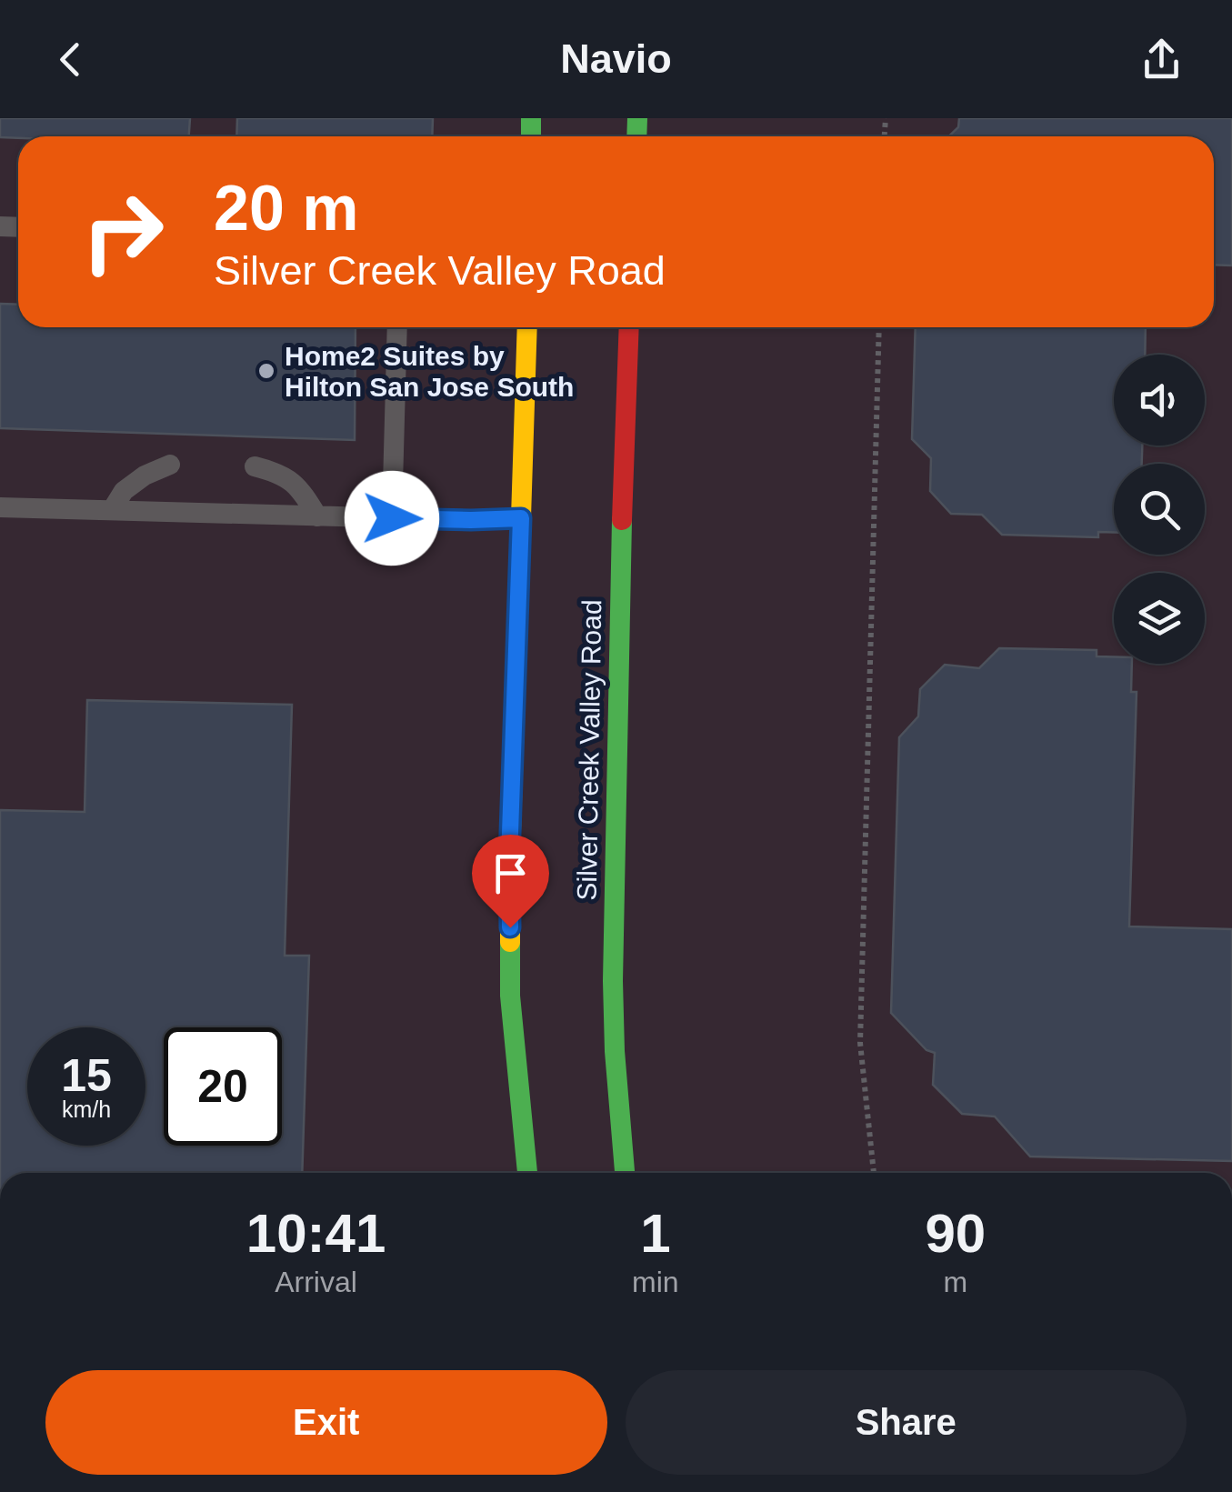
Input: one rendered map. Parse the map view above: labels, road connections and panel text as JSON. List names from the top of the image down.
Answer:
{
  "streets": {
    "main road": ["Silver Creek Valley Road"]
  },
  "places": ["Home2 Suites by Hilton San Jose South"],
  "page": {
    "header": "Navio",
    "turn": ["20 m", "Silver Creek Valley Road"],
    "speed": "15 km/h",
    "limit": "20",
    "eta": [
      "10:41",
      "Arrival",
      "1",
      "min",
      "90",
      "m"
    ],
    "buttons": ["Exit", "Share"]
  }
}
